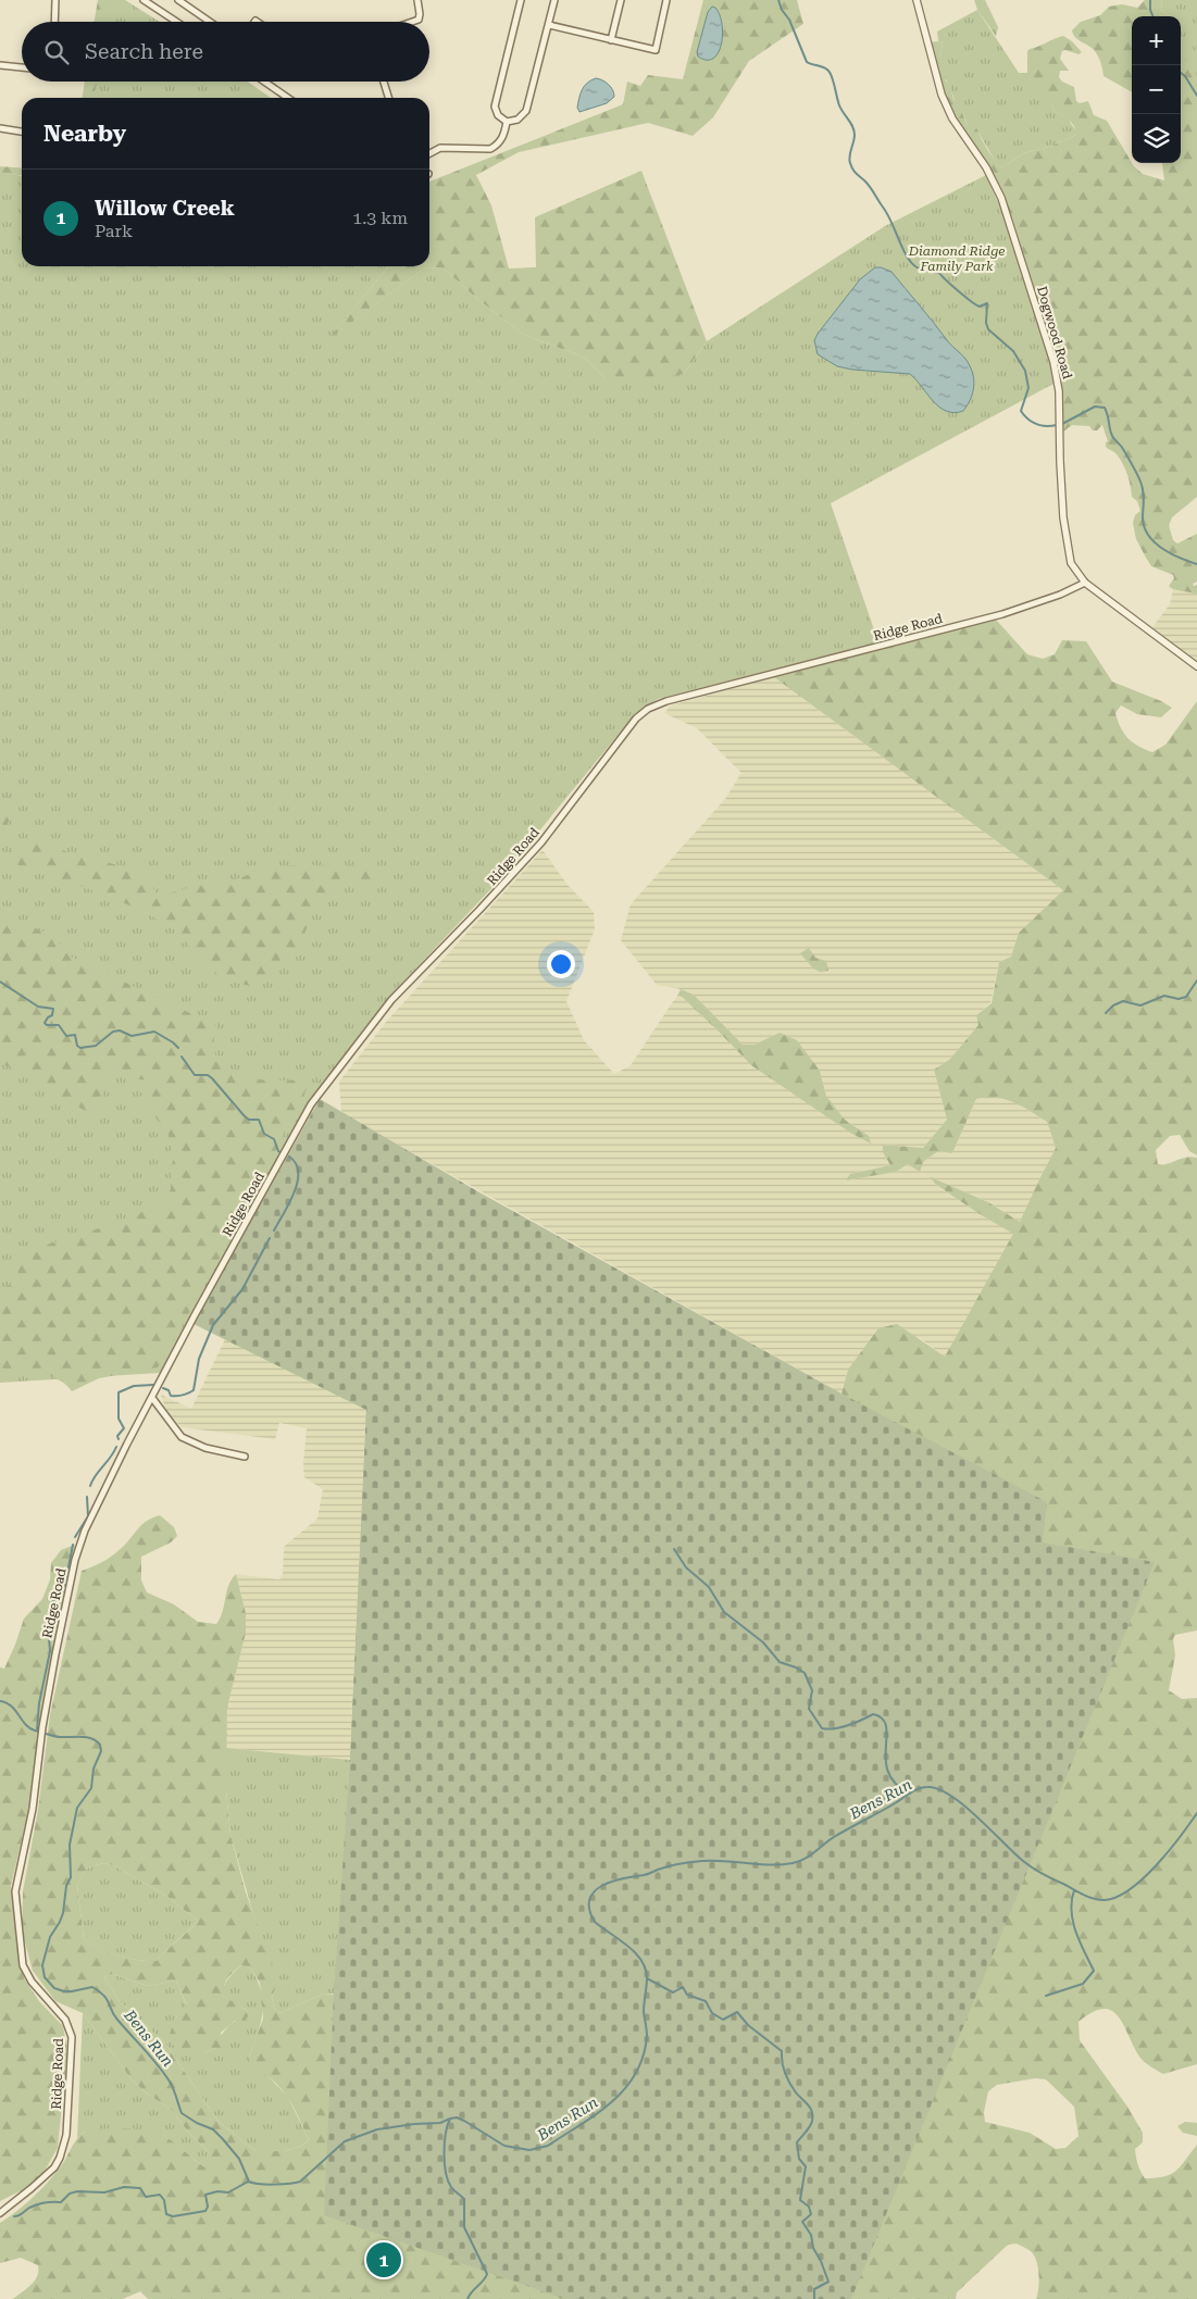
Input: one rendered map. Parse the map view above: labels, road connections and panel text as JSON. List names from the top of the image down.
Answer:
{
  "streets": {
    "street": ["Dogwood Road", "Ridge Road"]
  },
  "crossings": [
    ["Dogwood Road", "Ridge Road"]
  ],
  "water": ["Bens Run"],
  "parks": ["Diamond Ridge Family Park"],
  "page": {
    "map_buttons": ["+", "−"],
    "search": "Search here",
    "heading": "Nearby",
    "list": [
      {
        "mark": "1",
        "name": "Willow Creek",
        "note": "Park",
        "value": "1.3 km"
      }
    ],
    "pins": "1"
  }
}
